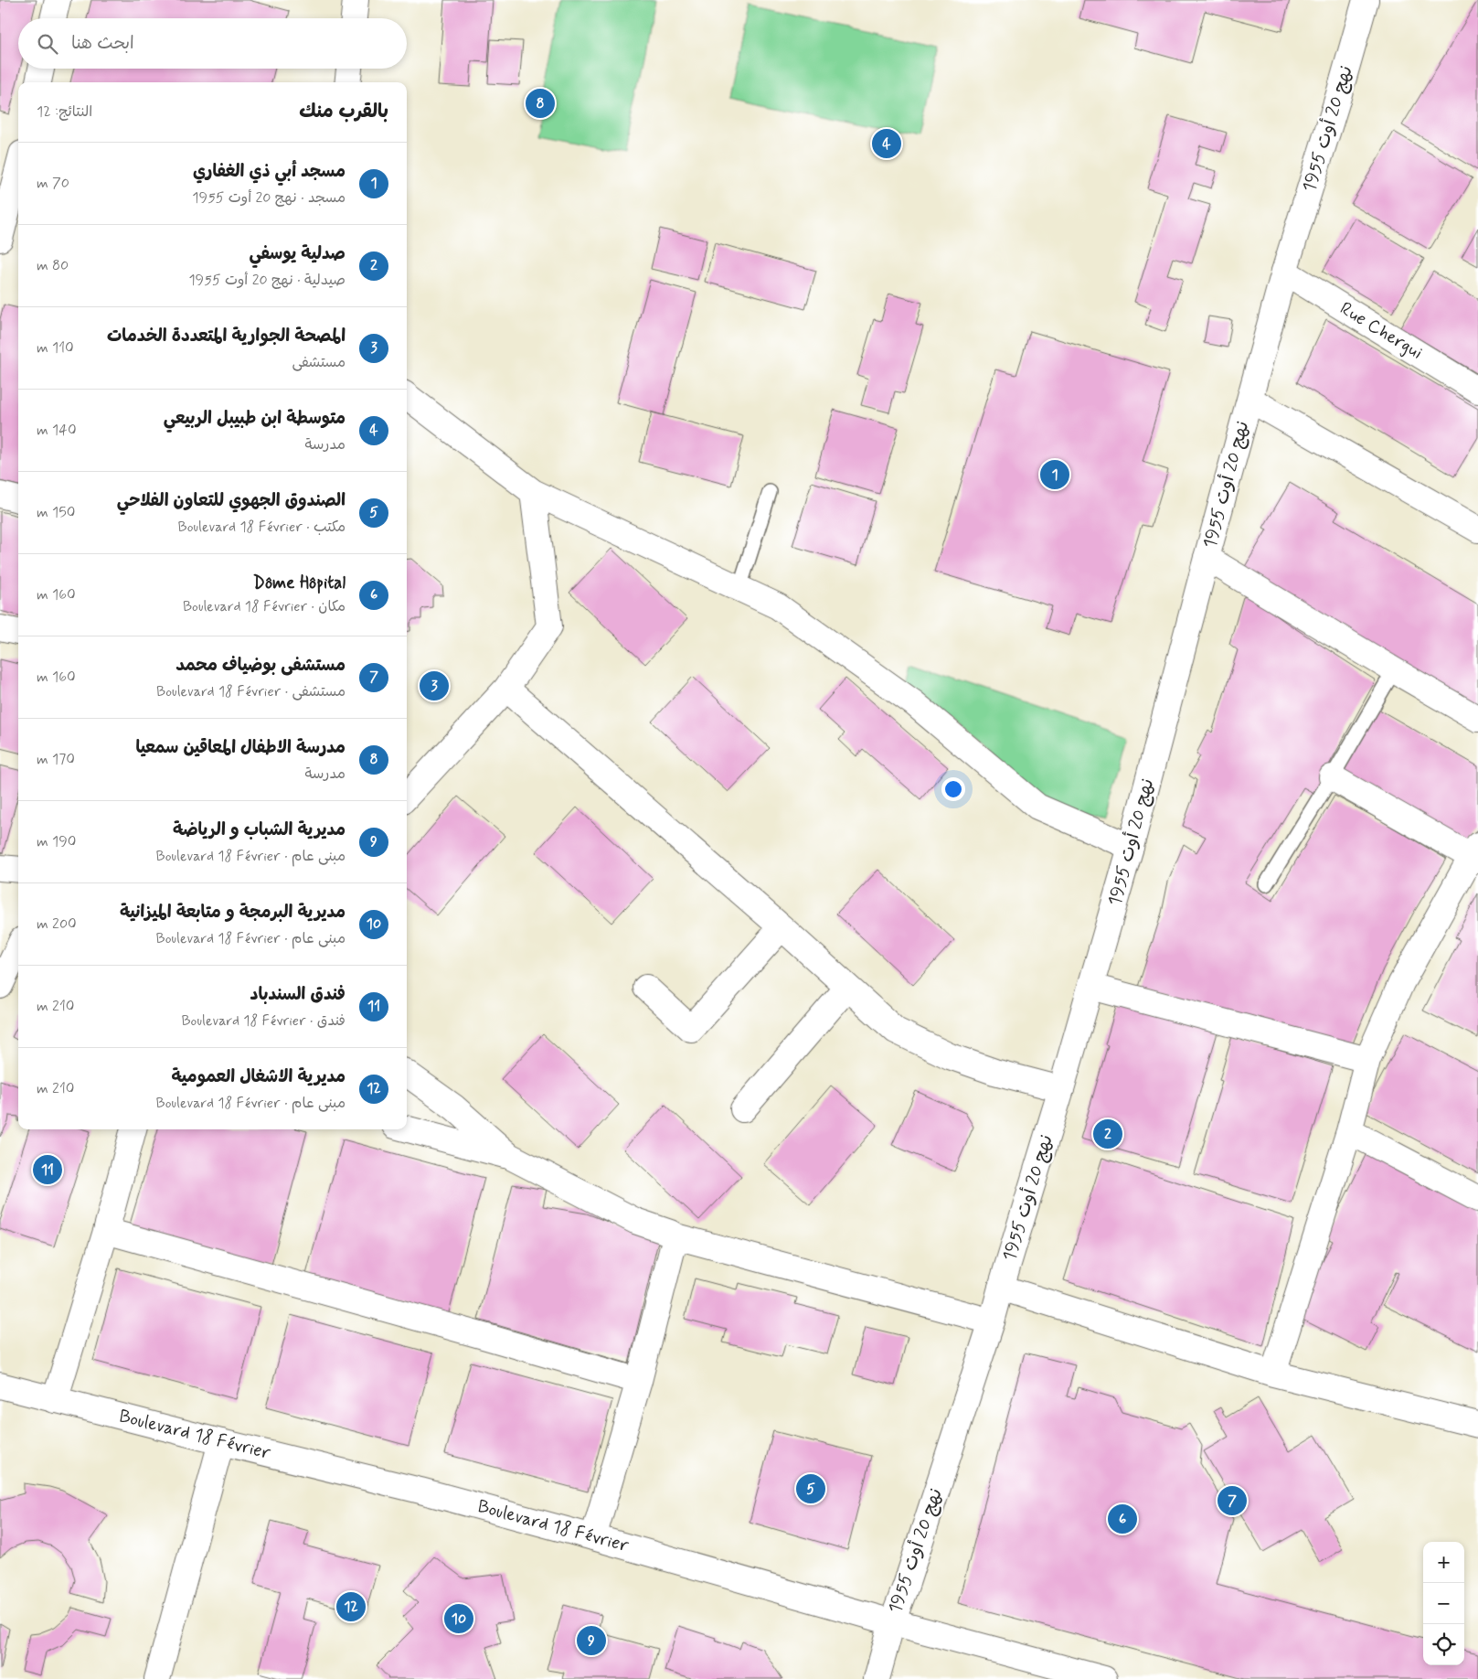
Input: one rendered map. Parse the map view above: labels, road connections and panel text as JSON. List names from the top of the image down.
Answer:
{
  "streets": {
    "street": ["نهج 20 أوت 1955", "Rue Chergui", "Boulevard 18 Février"]
  },
  "crossings": [
    ["نهج 20 أوت 1955", "Rue Chergui"],
    ["نهج 20 أوت 1955", "Boulevard 18 Février"]
  ],
  "page": {
    "search": "ابحث هنا",
    "heading": ["بالقرب منك", "النتائج: 12"],
    "pins": [
      "8",
      "4",
      "1",
      "3",
      "2",
      "11",
      "5",
      "7",
      "6",
      "12",
      "10",
      "9"
    ],
    "list": [
      {
        "mark": "1",
        "name": "مسجد أبي ذي الغفاري",
        "note": "مسجد · نهج 20 أوت 1955",
        "value": "70 m"
      },
      {
        "mark": "2",
        "name": "صدلية يوسفي",
        "note": "صيدلية · نهج 20 أوت 1955",
        "value": "80 m"
      },
      {
        "mark": "3",
        "name": "المصحة الجوارية المتعددة الخدمات",
        "note": "مستشفى",
        "value": "110 m"
      },
      {
        "mark": "4",
        "name": "متوسطة ابن طبيبل الربيعي",
        "note": "مدرسة",
        "value": "140 m"
      },
      {
        "mark": "5",
        "name": "الصندوق الجهوي للتعاون الفلاحي",
        "note": "مكتب · Boulevard 18 Février",
        "value": "150 m"
      },
      {
        "mark": "6",
        "name": "Dôme Hôpital",
        "note": "مكان · Boulevard 18 Février",
        "value": "160 m"
      },
      {
        "mark": "7",
        "name": "مستشفى بوضياف محمد",
        "note": "مستشفى · Boulevard 18 Février",
        "value": "160 m"
      },
      {
        "mark": "8",
        "name": "مدرسة الاطفال المعاقين سمعيا",
        "note": "مدرسة",
        "value": "170 m"
      },
      {
        "mark": "9",
        "name": "مديرية الشباب و الرياضة",
        "note": "مبنى عام · Boulevard 18 Février",
        "value": "190 m"
      },
      {
        "mark": "10",
        "name": "مديرية البرمجة و متابعة الميزانية",
        "note": "مبنى عام · Boulevard 18 Février",
        "value": "200 m"
      },
      {
        "mark": "11",
        "name": "فندق السندباد",
        "note": "فندق · Boulevard 18 Février",
        "value": "210 m"
      },
      {
        "mark": "12",
        "name": "مديرية الاشغال العمومية",
        "note": "مبنى عام · Boulevard 18 Février",
        "value": "210 m"
      }
    ],
    "map_buttons": ["+", "−"]
  }
}
